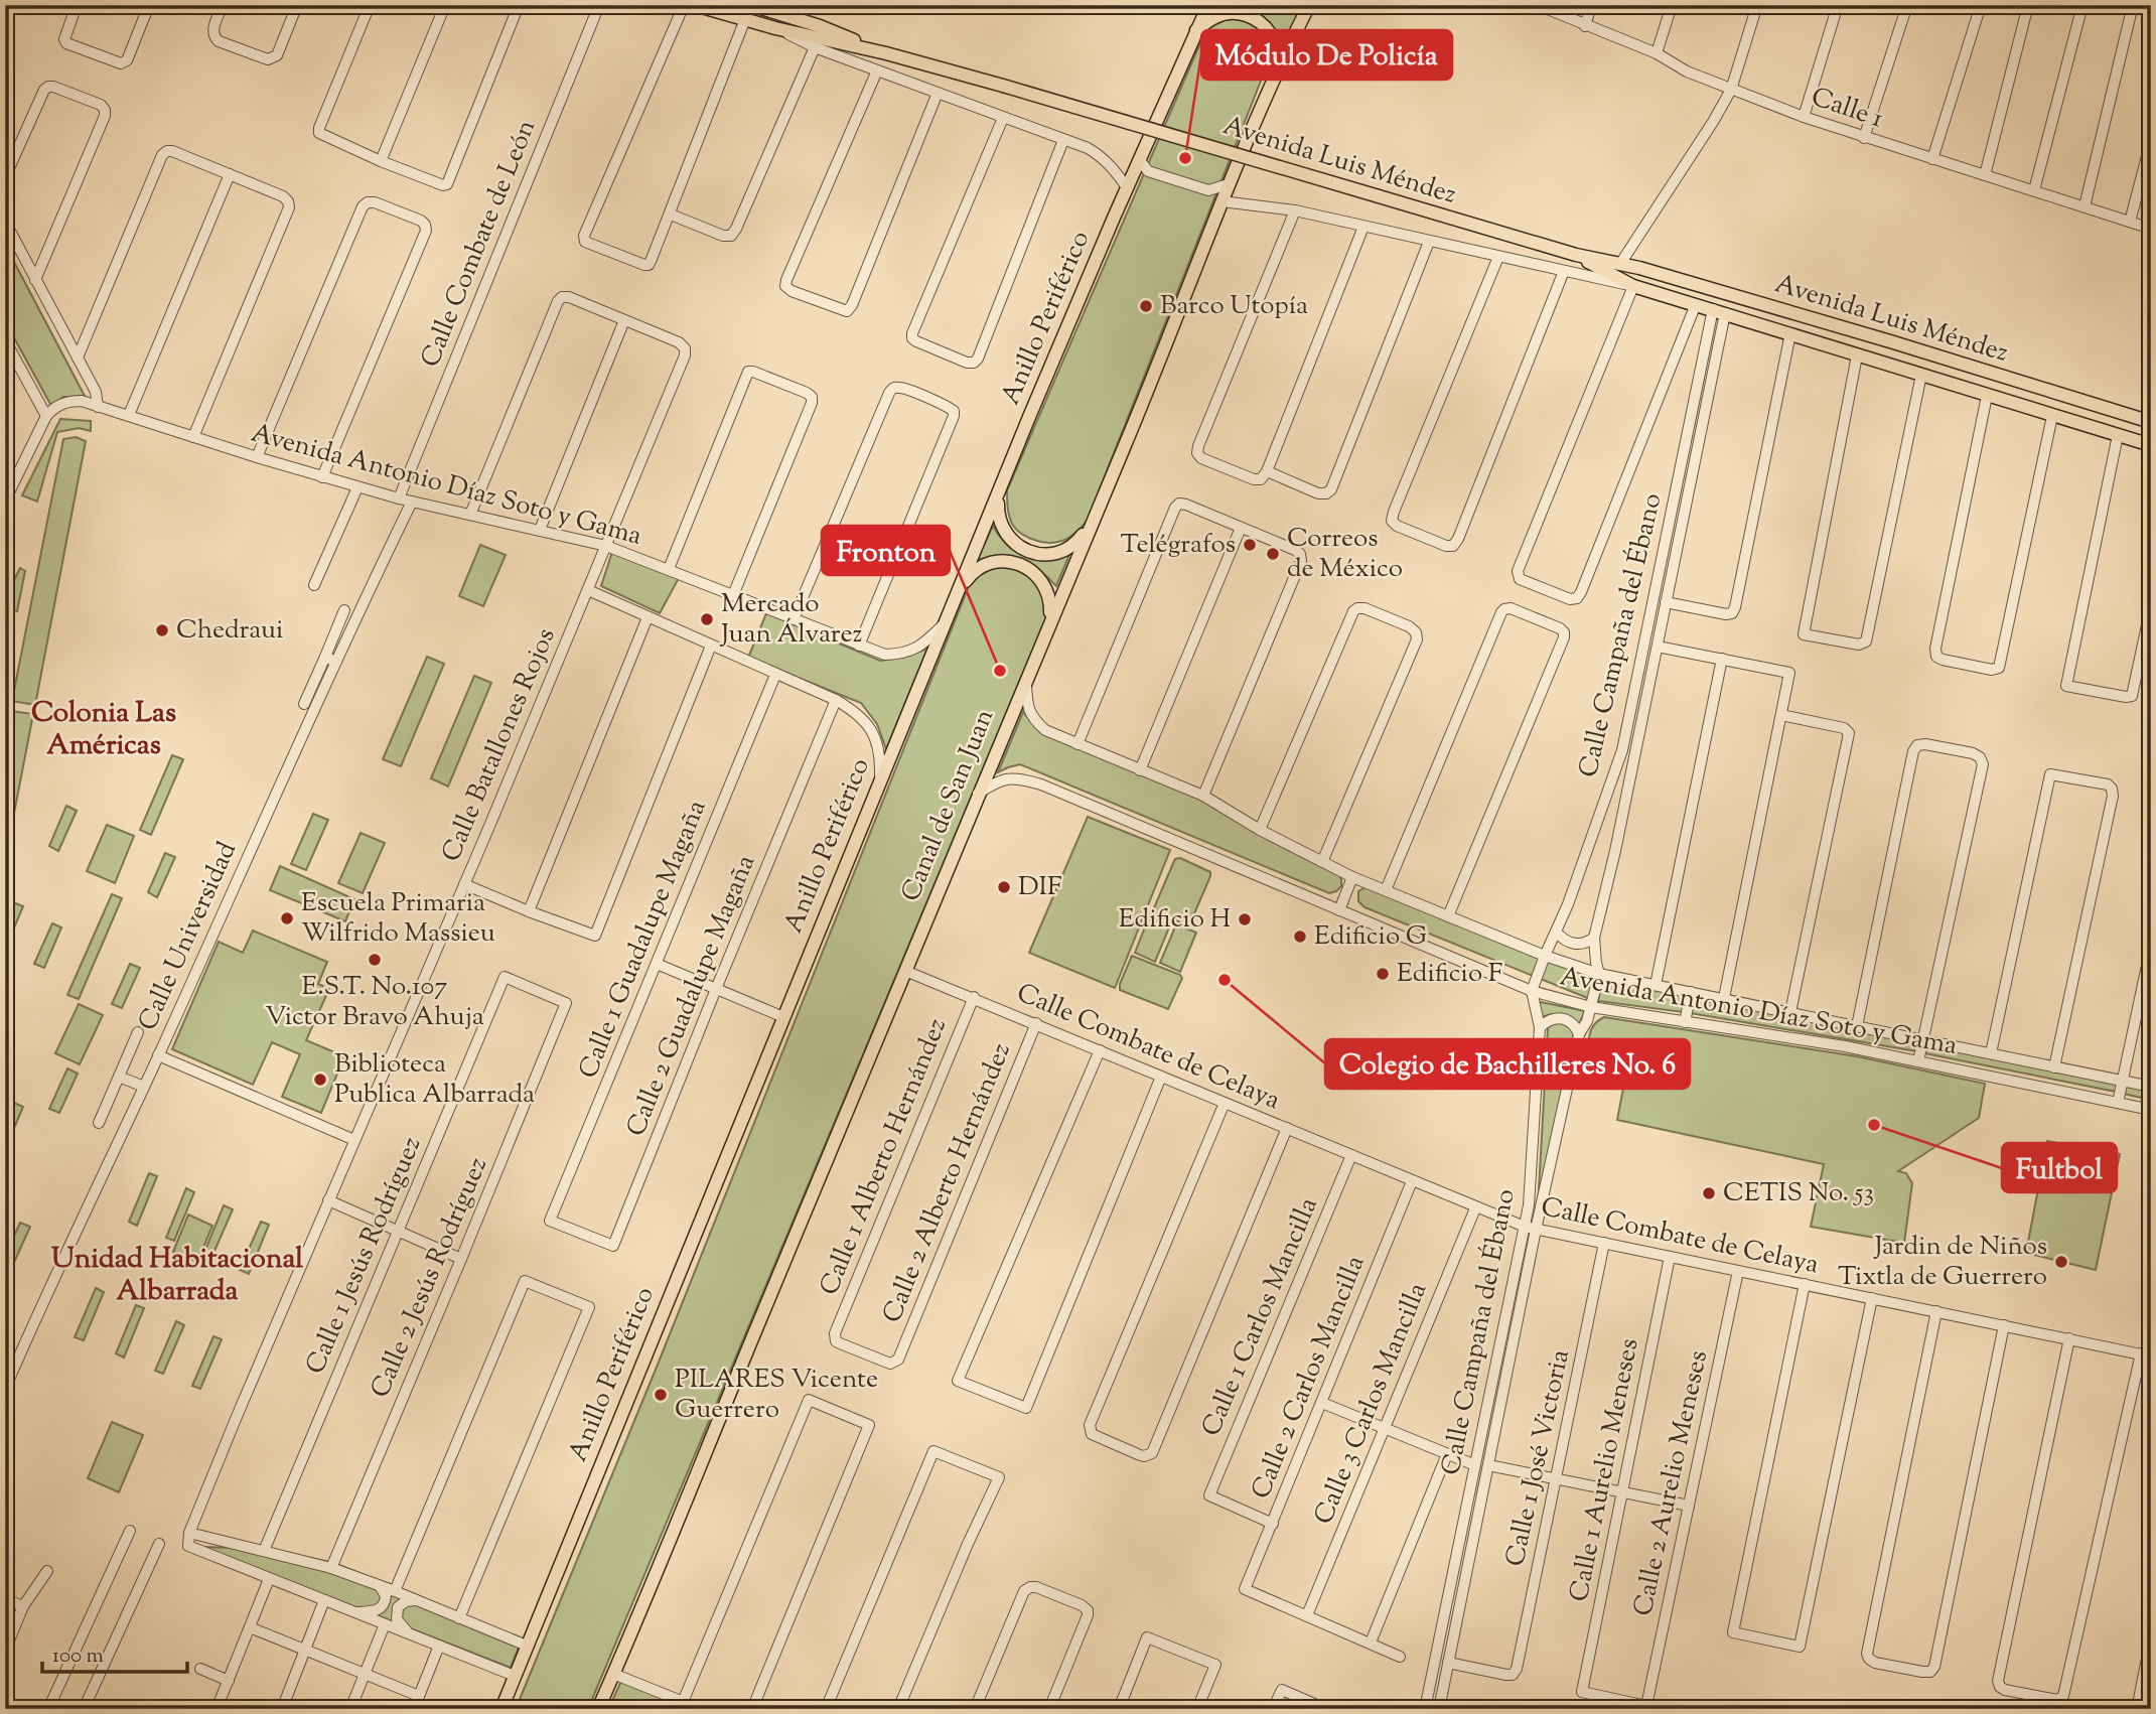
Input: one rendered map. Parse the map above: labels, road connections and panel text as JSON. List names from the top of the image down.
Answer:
{
  "streets": {
    "main road": ["Avenida Luis Méndez", "Anillo Periférico", "Canal de San Juan"],
    "street": [
      "Calle 1",
      "Calle Combate de León",
      "Avenida Antonio Díaz Soto y Gama",
      "Calle Campaña del Ébano",
      "Calle Batallones Rojos",
      "Calle Universidad",
      "Calle 1 Guadalupe Magaña",
      "Calle 2 Guadalupe Magaña",
      "Calle Combate de Celaya",
      "Calle 1 Alberto Hernández",
      "Calle 2 Alberto Hernández",
      "Calle 1 Jesús Rodríguez",
      "Calle 2 Jesús Rodríguez",
      "Calle 1 Carlos Mancilla",
      "Calle 2 Carlos Mancilla",
      "Calle 3 Carlos Mancilla",
      "Calle 1 José Victoria",
      "Calle 1 Aurelio Meneses",
      "Calle 2 Aurelio Meneses"
    ]
  },
  "crossings": [
    ["Avenida Luis Méndez", "Anillo Periférico"],
    ["Avenida Luis Méndez", "Calle Campaña del Ébano"],
    ["Calle Combate de León", "Avenida Antonio Díaz Soto y Gama"],
    ["Anillo Periférico", "Avenida Antonio Díaz Soto y Gama"],
    ["Avenida Antonio Díaz Soto y Gama", "Calle Campaña del Ébano"],
    ["Avenida Antonio Díaz Soto y Gama", "Calle Batallones Rojos"],
    ["Avenida Antonio Díaz Soto y Gama", "Canal de San Juan"],
    ["Avenida Antonio Díaz Soto y Gama", "Calle Universidad"],
    ["Calle Campaña del Ébano", "Calle Combate de Celaya"],
    ["Calle Campaña del Ébano", "Calle 1 José Victoria"],
    ["Canal de San Juan", "Calle Combate de Celaya"],
    ["Calle 1 Guadalupe Magaña", "Calle 2 Guadalupe Magaña"],
    ["Calle Combate de Celaya", "Calle 1 Alberto Hernández"],
    ["Calle Combate de Celaya", "Calle 2 Alberto Hernández"],
    ["Calle Combate de Celaya", "Calle 1 Carlos Mancilla"],
    ["Calle Combate de Celaya", "Calle 2 Carlos Mancilla"],
    ["Calle Combate de Celaya", "Calle 3 Carlos Mancilla"],
    ["Calle Combate de Celaya", "Calle 1 José Victoria"],
    ["Calle Combate de Celaya", "Calle 1 Aurelio Meneses"],
    ["Calle Combate de Celaya", "Calle 2 Aurelio Meneses"],
    ["Calle 1 Alberto Hernández", "Calle 2 Alberto Hernández"],
    ["Calle 1 Jesús Rodríguez", "Calle 2 Jesús Rodríguez"],
    ["Calle 1 Carlos Mancilla", "Calle 2 Carlos Mancilla"],
    ["Calle 2 Carlos Mancilla", "Calle 3 Carlos Mancilla"],
    ["Calle 1 Aurelio Meneses", "Calle 2 Aurelio Meneses"]
  ],
  "districts": ["Colonia Las Américas", "Unidad Habitacional Albarrada"],
  "places": [
    "Módulo De Policía",
    "Barco Utopía",
    "Telégrafos",
    "Correos de México",
    "Mercado Juan Álvarez",
    "Chedraui",
    "Fronton",
    "DIF",
    "Escuela Primaria Wilfrido Massieu",
    "Edificio H",
    "Edificio G",
    "E.S.T. No.107 Victor Bravo Ahuja",
    "Edificio F",
    "Colegio de Bachilleres No. 6",
    "Biblioteca Publica Albarrada",
    "Fultbol",
    "CETIS No. 53",
    "Jardin de Niños Tixtla de Guerrero",
    "PILARES Vicente Guerrero"
  ],
  "scale_bar": "100 m"
}
